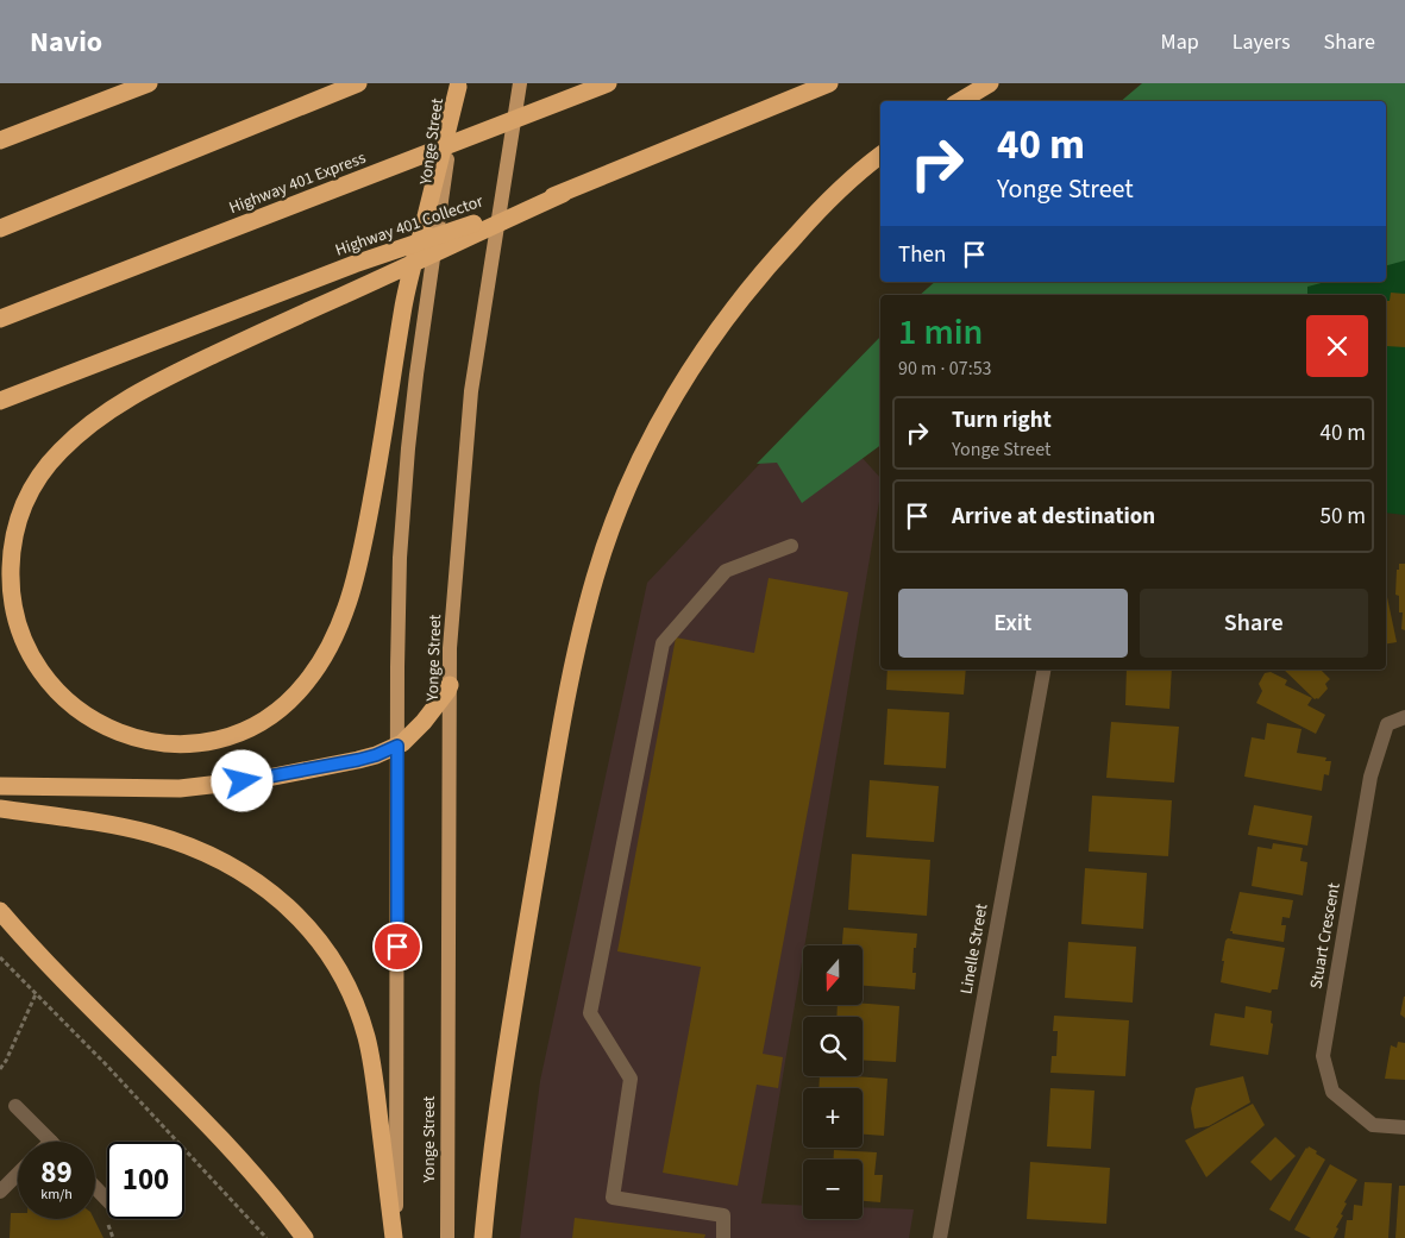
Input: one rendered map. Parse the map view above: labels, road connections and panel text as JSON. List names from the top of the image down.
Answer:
{
  "streets": {
    "highway": ["Highway 401 Express", "Highway 401 Collector"],
    "main road": ["Yonge Street"],
    "street": ["Stuart Crescent", "Linelle Street"]
  },
  "north": "bottom",
  "page": {
    "header": "Navio",
    "nav": ["Map", "Layers", "Share"],
    "turn": ["40 m", "Yonge Street"],
    "then": "Then",
    "heading": ["1 min", "90 m · 07:53"],
    "list": [
      {
        "name": "Turn right",
        "note": "Yonge Street",
        "value": "40 m"
      },
      {
        "name": "Arrive at destination",
        "value": "50 m"
      }
    ],
    "buttons": ["Exit", "Share"],
    "map_buttons": ["+", "−"],
    "speed": "89 km/h",
    "limit": "100"
  }
}
